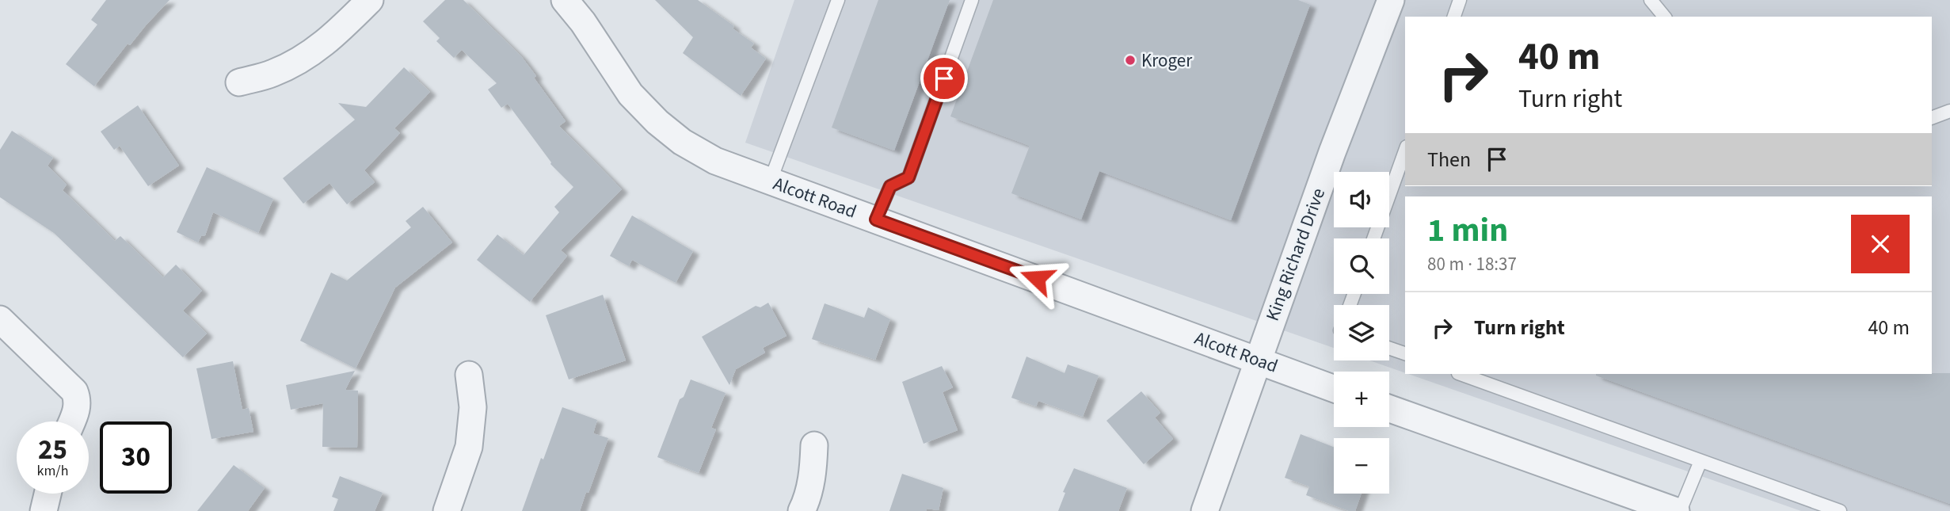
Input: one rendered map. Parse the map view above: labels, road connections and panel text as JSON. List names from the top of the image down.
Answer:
{
  "streets": {
    "street": ["Alcott Road", "King Richard Drive"]
  },
  "crossings": [
    ["Alcott Road", "King Richard Drive"]
  ],
  "places": ["Kroger"],
  "page": {
    "turn": ["40 m", "Turn right"],
    "then": "Then",
    "map_buttons": ["+", "−"],
    "heading": ["1 min", "80 m · 18:37"],
    "list": [
      {
        "name": "Turn right",
        "value": "40 m"
      }
    ],
    "speed": "25 km/h",
    "limit": "30"
  }
}
